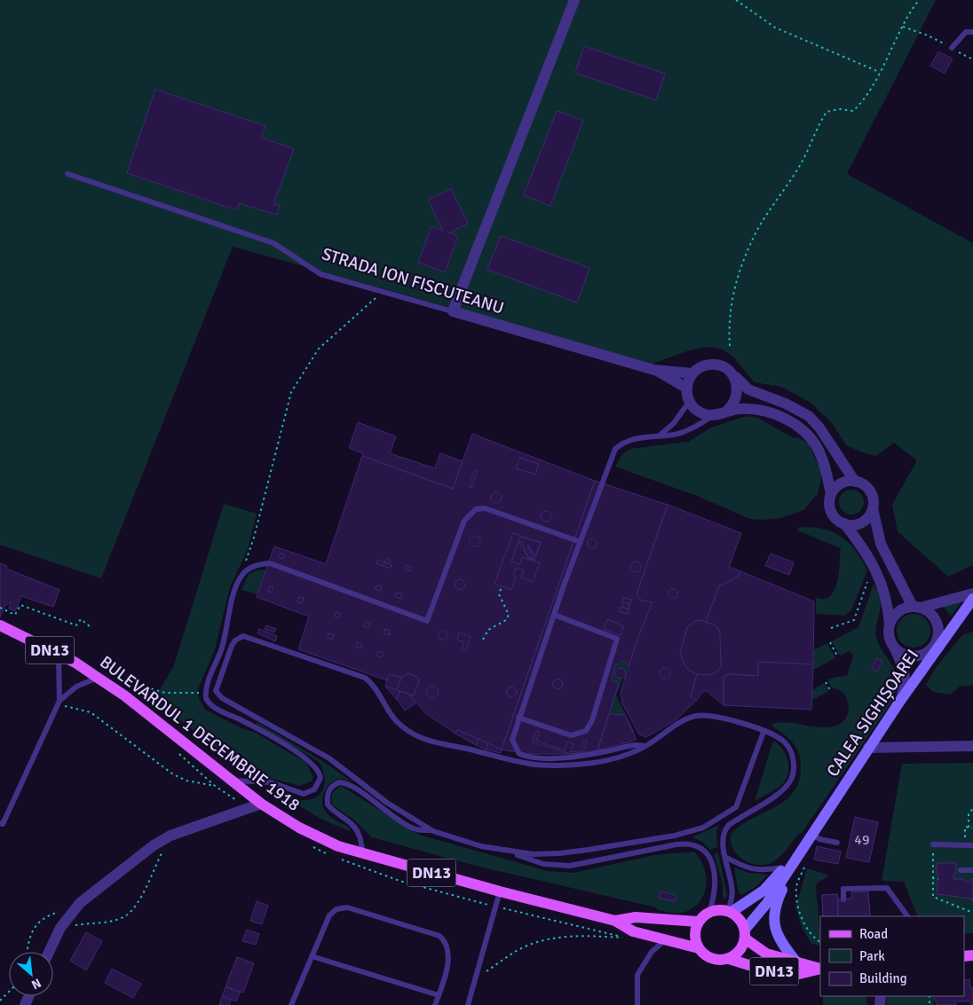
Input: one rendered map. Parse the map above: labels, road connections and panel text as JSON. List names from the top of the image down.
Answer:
{
  "streets": {
    "main road": ["DN13", "CALEA SIGHIȘOAREI", "BULEVARDUL 1 DECEMBRIE 1918"],
    "street": ["STRADA ION FISCUTEANU"]
  },
  "crossings": [
    ["DN13", "CALEA SIGHIȘOAREI"],
    ["DN13", "BULEVARDUL 1 DECEMBRIE 1918"],
    ["CALEA SIGHIȘOAREI", "BULEVARDUL 1 DECEMBRIE 1918"]
  ],
  "house_numbers": ["49"],
  "legend": ["Road", "Park", "Building"],
  "north": "bottom right"
}
